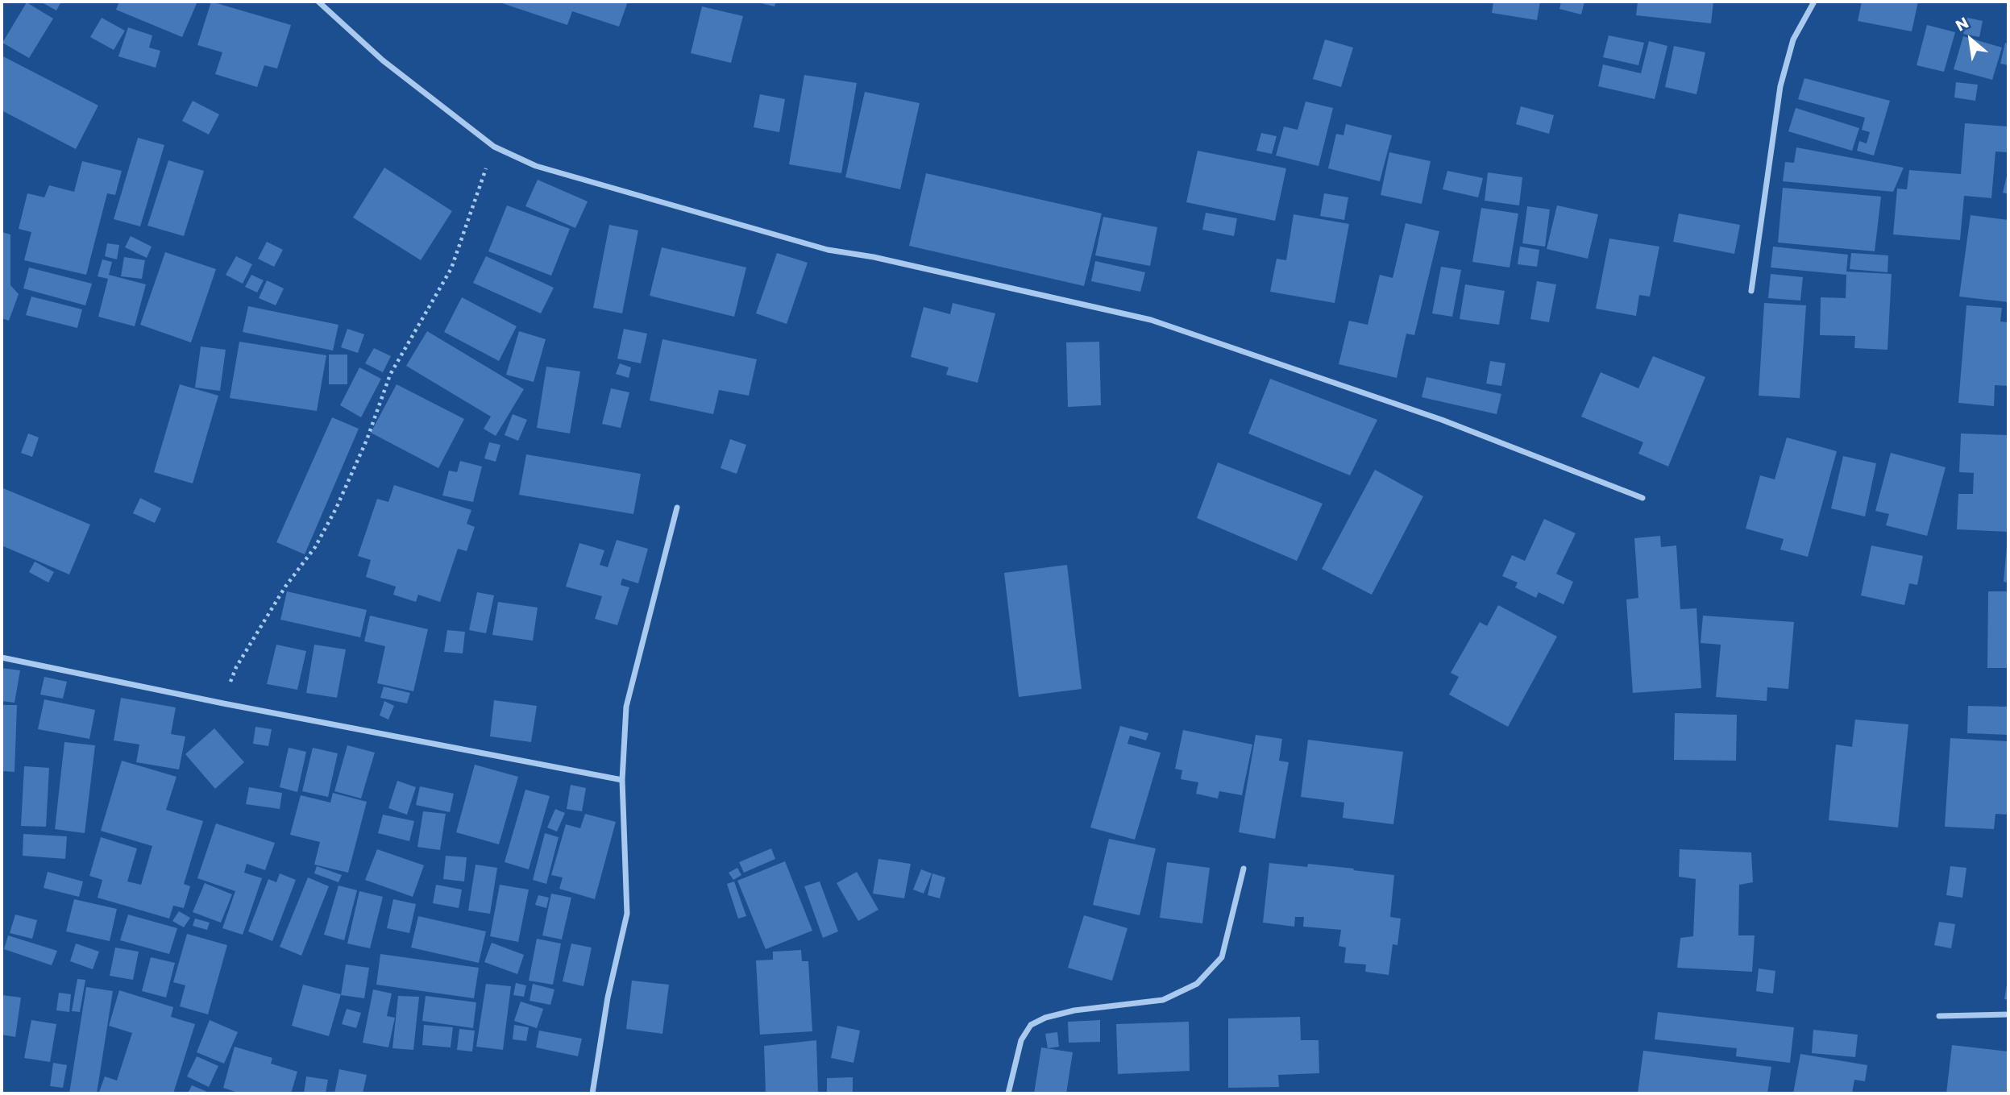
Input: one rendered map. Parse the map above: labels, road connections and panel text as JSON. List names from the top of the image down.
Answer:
{
  "north": "top left"
}
